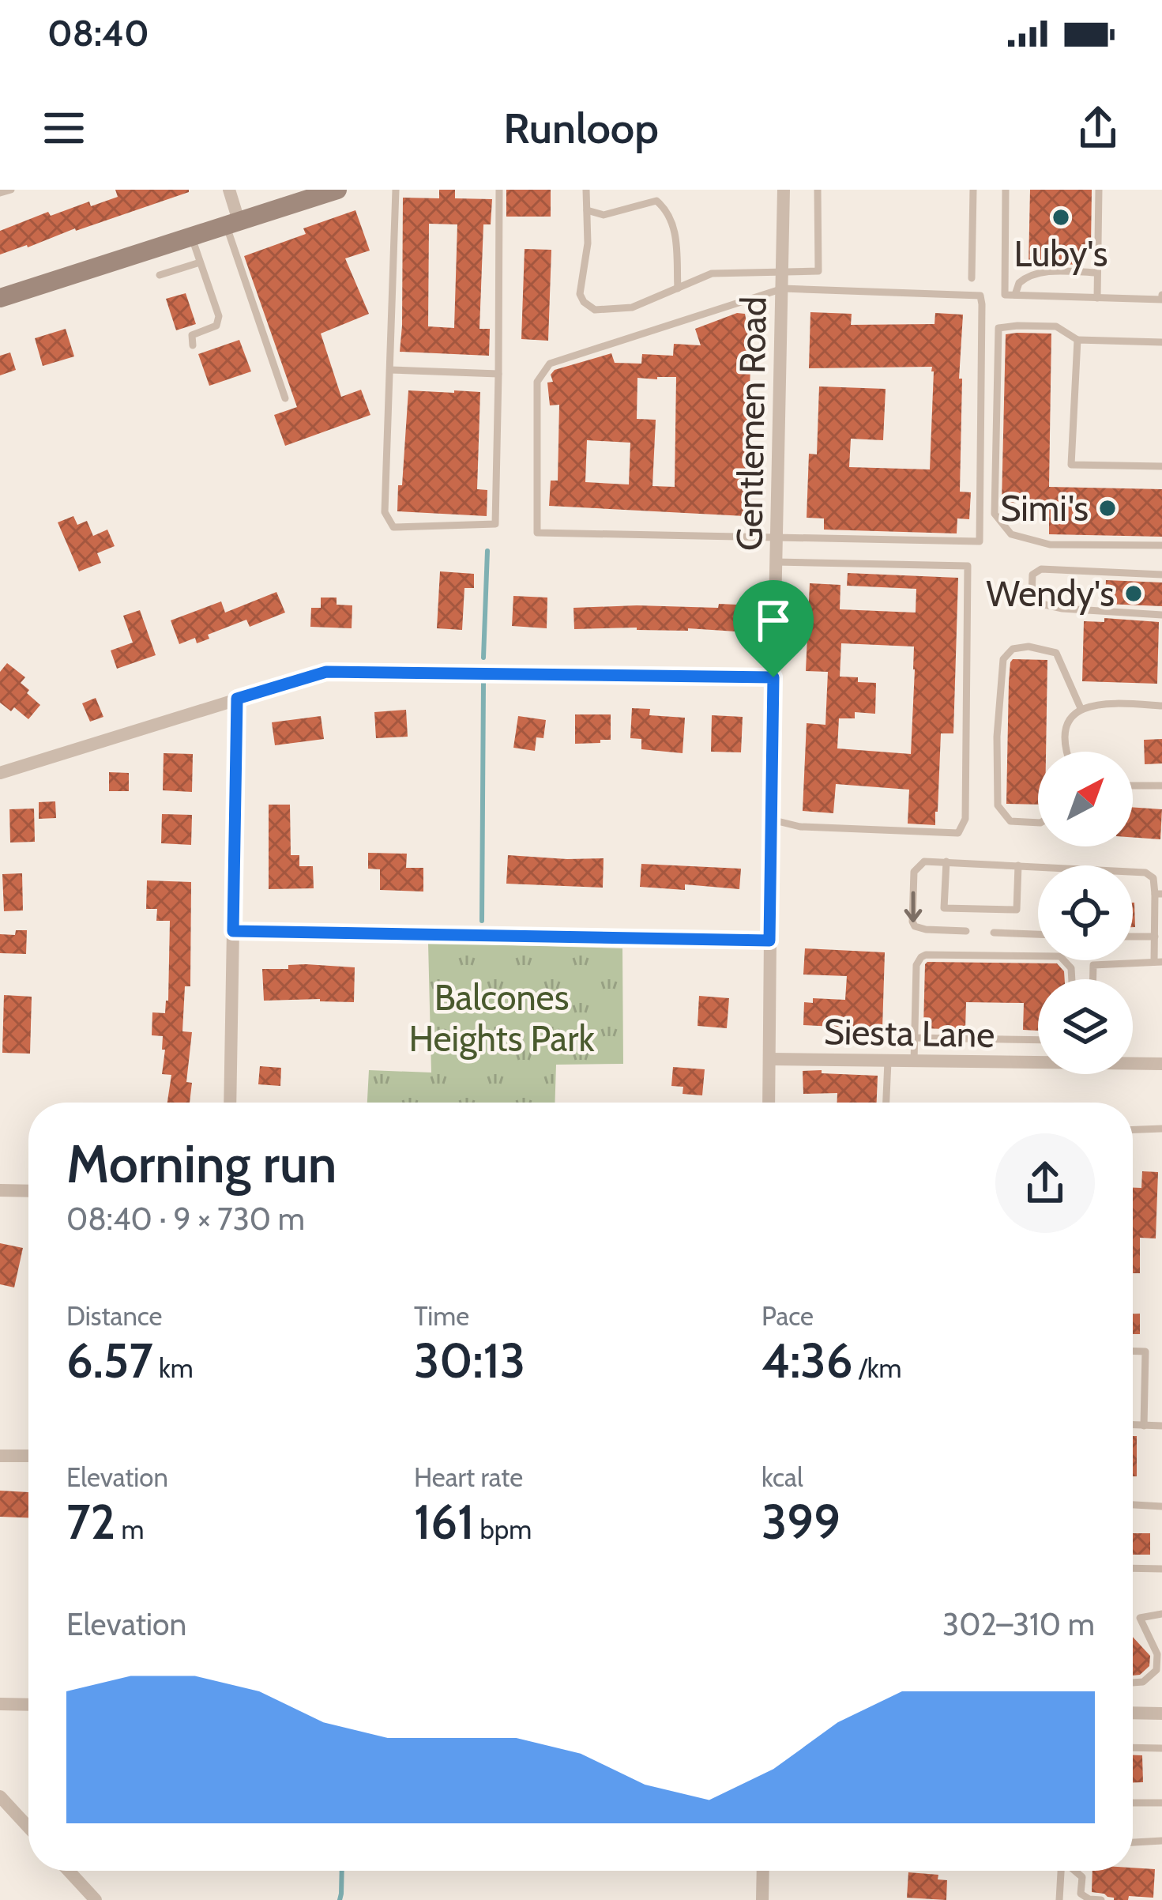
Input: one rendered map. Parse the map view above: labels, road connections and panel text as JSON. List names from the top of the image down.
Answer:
{
  "streets": {
    "street": ["Gentlemen Road", "Siesta Lane"]
  },
  "crossings": [
    ["Gentlemen Road", "Siesta Lane"]
  ],
  "parks": ["Balcones Heights Park"],
  "places": ["Luby's", "Simi's", "Wendy's"],
  "north": "top right",
  "page": {
    "status": "08:40",
    "header": "Runloop",
    "heading": ["Morning run", "08:40 · 9 × 730 m"],
    "stats": [
      ["Distance", "6.57 km"],
      ["Time", "30:13"],
      ["Pace", "4:36 /km"],
      ["Elevation", "72 m"],
      ["Heart rate", "161 bpm"],
      ["kcal", "399"]
    ],
    "chart": ["Elevation", "302–310 m"]
  }
}
